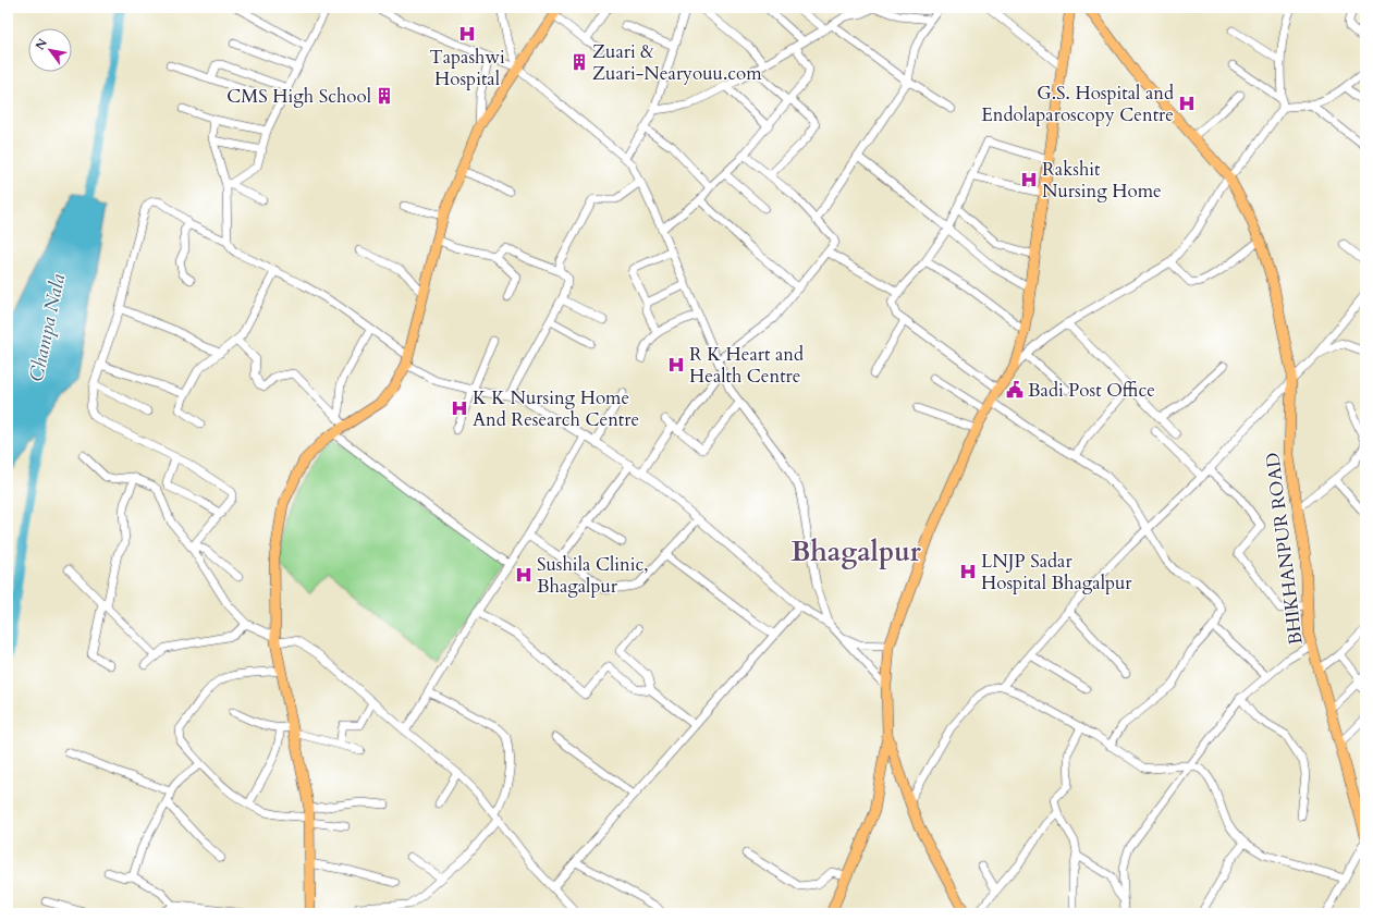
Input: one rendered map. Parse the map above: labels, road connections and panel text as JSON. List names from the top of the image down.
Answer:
{
  "streets": {
    "main road": ["BHIKHANPUR ROAD"]
  },
  "districts": ["Bhagalpur"],
  "water": ["Champa Nala"],
  "places": {
    "hospital": [
      "Tapashwi Hospital",
      "G.S. Hospital and Endolaparoscopy Centre",
      "Rakshit Nursing Home",
      "R K Heart and Health Centre",
      "K K Nursing Home And Research Centre",
      "LNJP Sadar Hospital Bhagalpur",
      "Sushila Clinic, Bhagalpur"
    ],
    "building": ["Zuari & Zuari-Nearyouu.com", "CMS High School"],
    "public building": ["Badi Post Office"]
  },
  "north": "top left"
}
